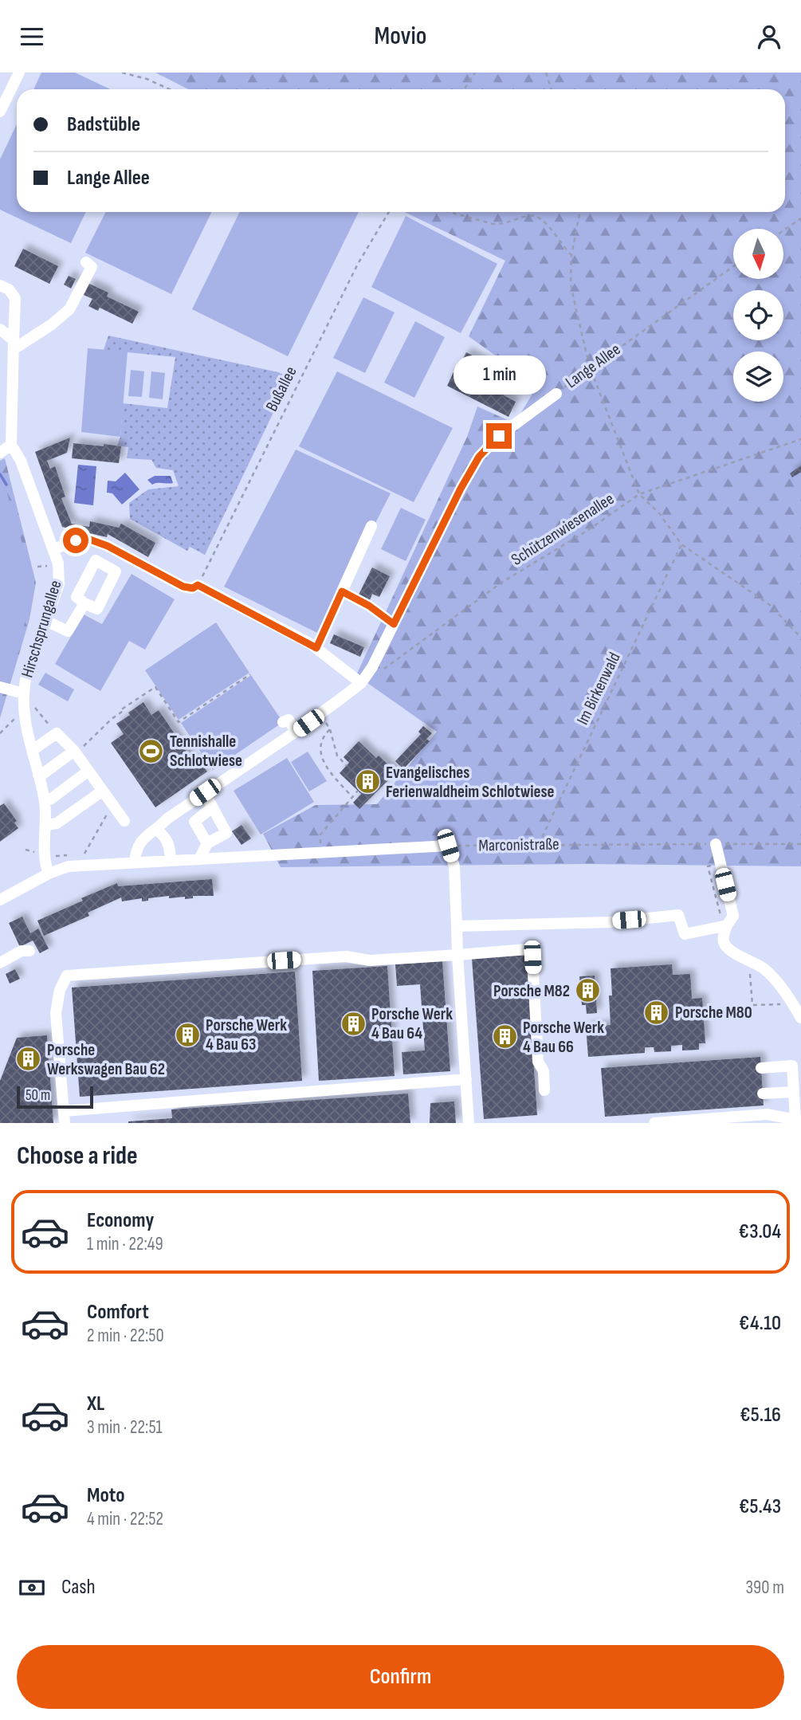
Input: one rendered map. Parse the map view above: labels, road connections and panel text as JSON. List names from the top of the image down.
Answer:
{
  "streets": {
    "street": ["Lange Allee", "Hirschsprungallee"],
    "path": [
      "Bußallee",
      "Schützenwiesenallee",
      "Im Birkenwald",
      "Marconistraße"
    ]
  },
  "crossings": [
    ["Im Birkenwald", "Marconistraße"]
  ],
  "places": {
    "sports": ["Tennishalle Schlotwiese"],
    "building": [
      "Evangelisches Ferienwaldheim Schlotwiese",
      "Porsche M82",
      "Porsche M80",
      "Porsche Werk 4 Bau 64",
      "Porsche Werk 4 Bau 63",
      "Porsche Werk 4 Bau 66",
      "Porsche Werkswagen Bau 62"
    ]
  },
  "scale_bar": "50 m",
  "north": "bottom",
  "page": {
    "header": "Movio",
    "banner": ["Badstüble", "Lange Allee"],
    "bubble": "1 min",
    "scale": "50 m",
    "heading": "Choose a ride",
    "list": [
      {
        "name": "Economy",
        "note": "1 min · 22:49",
        "value": "€3.04"
      },
      {
        "name": "Comfort",
        "note": "2 min · 22:50",
        "value": "€4.10"
      },
      {
        "name": "XL",
        "note": "3 min · 22:51",
        "value": "€5.16"
      },
      {
        "name": "Moto",
        "note": "4 min · 22:52",
        "value": "€5.43"
      }
    ],
    "pay": ["Cash", "390 m"],
    "buttons": "Confirm"
  }
}
